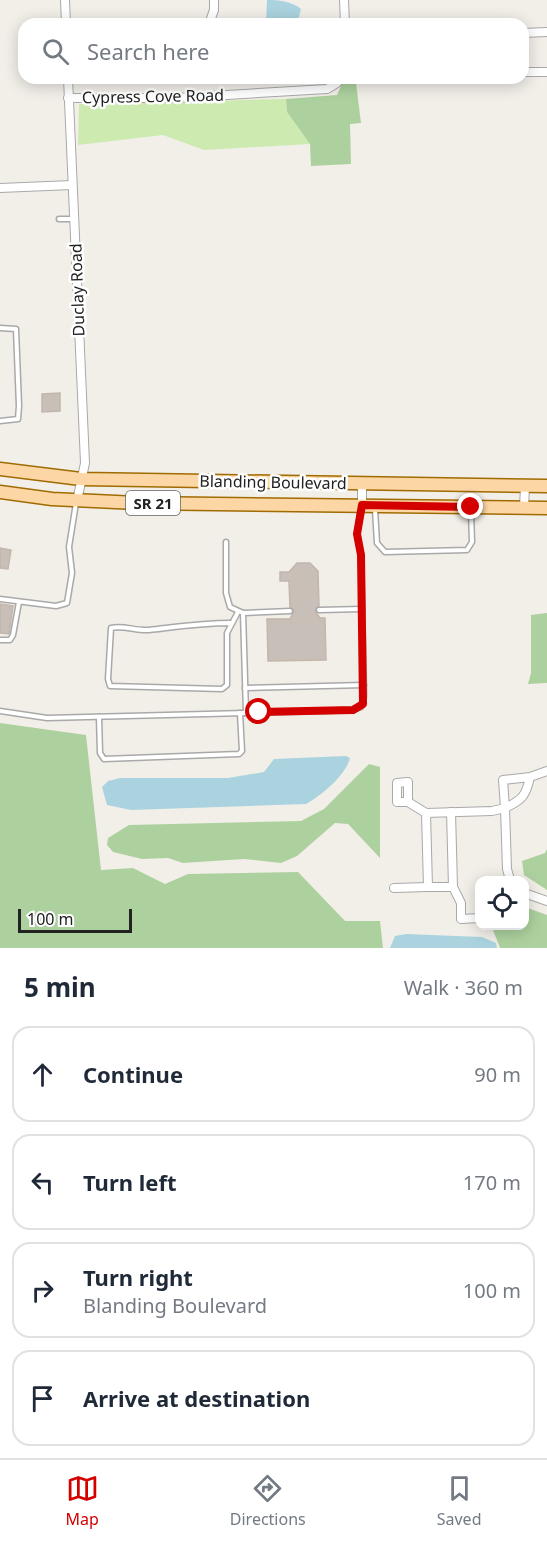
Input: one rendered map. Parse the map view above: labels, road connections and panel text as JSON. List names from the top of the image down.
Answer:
{
  "streets": {
    "main road": ["Blanding Boulevard", "SR 21"],
    "street": ["Cypress Cove Road", "Duclay Road"]
  },
  "crossings": [
    ["Cypress Cove Road", "Duclay Road"],
    ["Duclay Road", "Blanding Boulevard"]
  ],
  "scale_bar": "100 m",
  "page": {
    "search": "Search here",
    "scale": "100 m",
    "heading": ["5 min", "Walk · 360 m"],
    "list": [
      ["Continue", "90 m"],
      ["Turn left", "170 m"],
      ["Turn right", "Blanding Boulevard", "100 m"],
      "Arrive at destination"
    ],
    "nav": ["Map", "Directions", "Saved"]
  }
}
